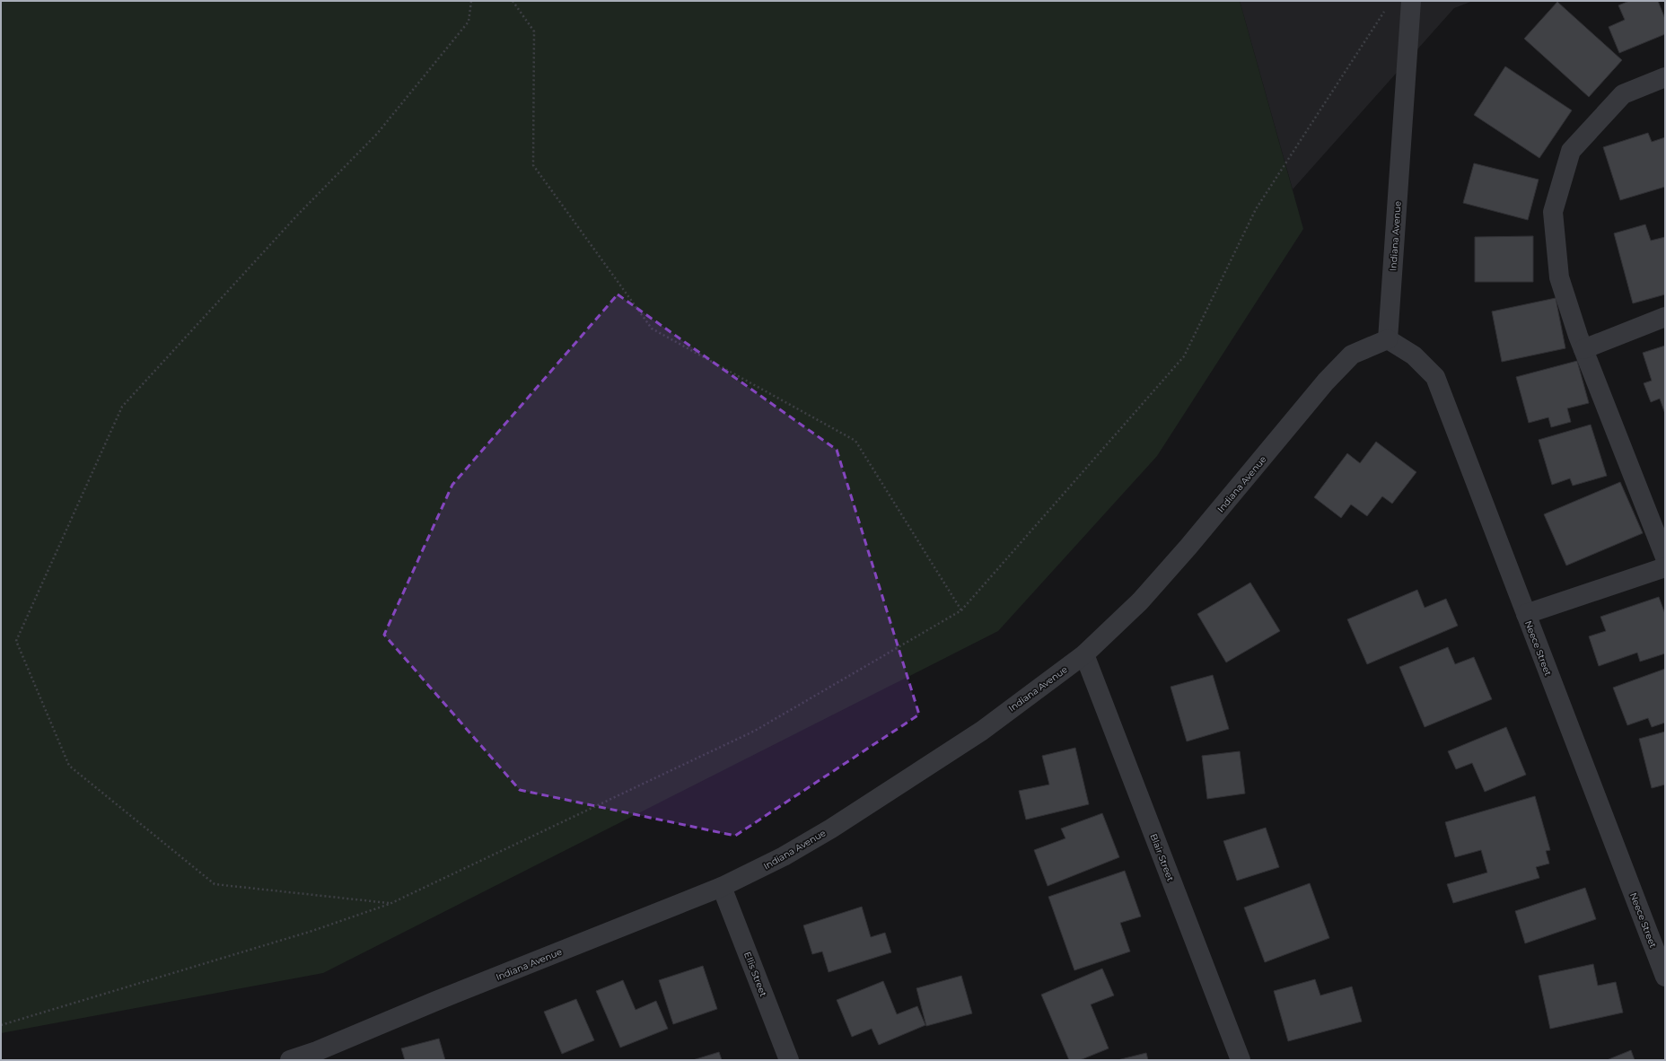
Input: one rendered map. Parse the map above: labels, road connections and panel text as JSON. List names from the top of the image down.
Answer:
{
  "streets": {
    "street": [
      "Indiana Avenue",
      "Neece Street",
      "Blair Street",
      "Ellis Street"
    ]
  },
  "crossings": [
    ["Indiana Avenue", "Neece Street"],
    ["Indiana Avenue", "Blair Street"],
    ["Indiana Avenue", "Ellis Street"]
  ]
}
